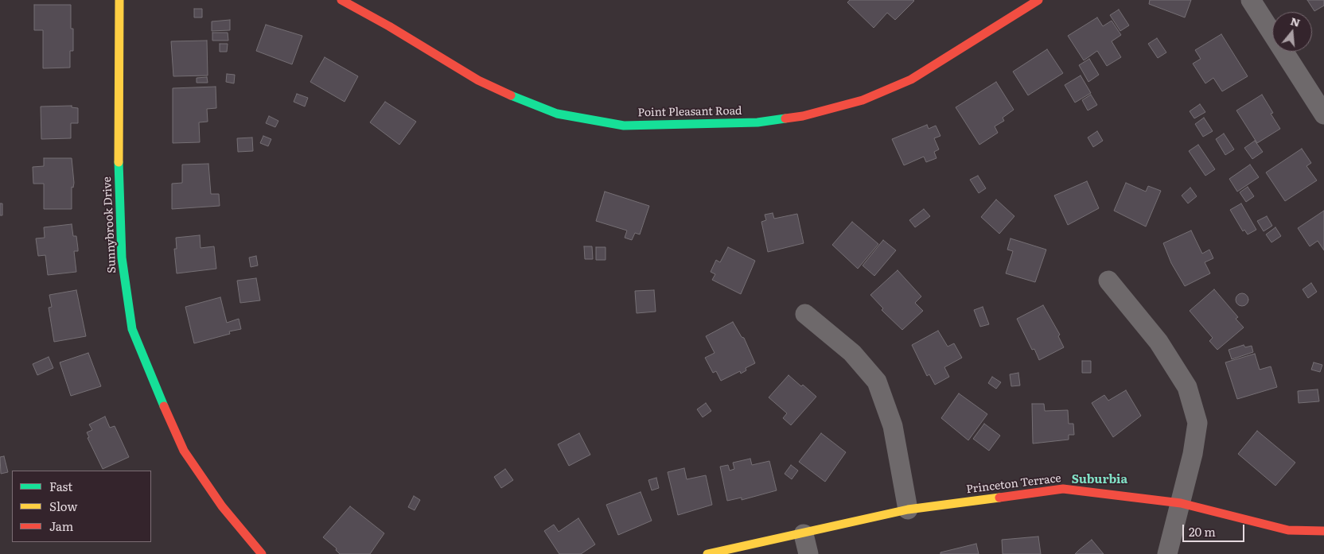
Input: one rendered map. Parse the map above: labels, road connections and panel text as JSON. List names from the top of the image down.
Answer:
{
  "streets": {
    "street": ["Point Pleasant Road", "Sunnybrook Drive", "Princeton Terrace"]
  },
  "districts": ["Suburbia"],
  "legend": ["Fast", "Slow", "Jam"],
  "scale_bar": "20 m",
  "north": "top"
}
